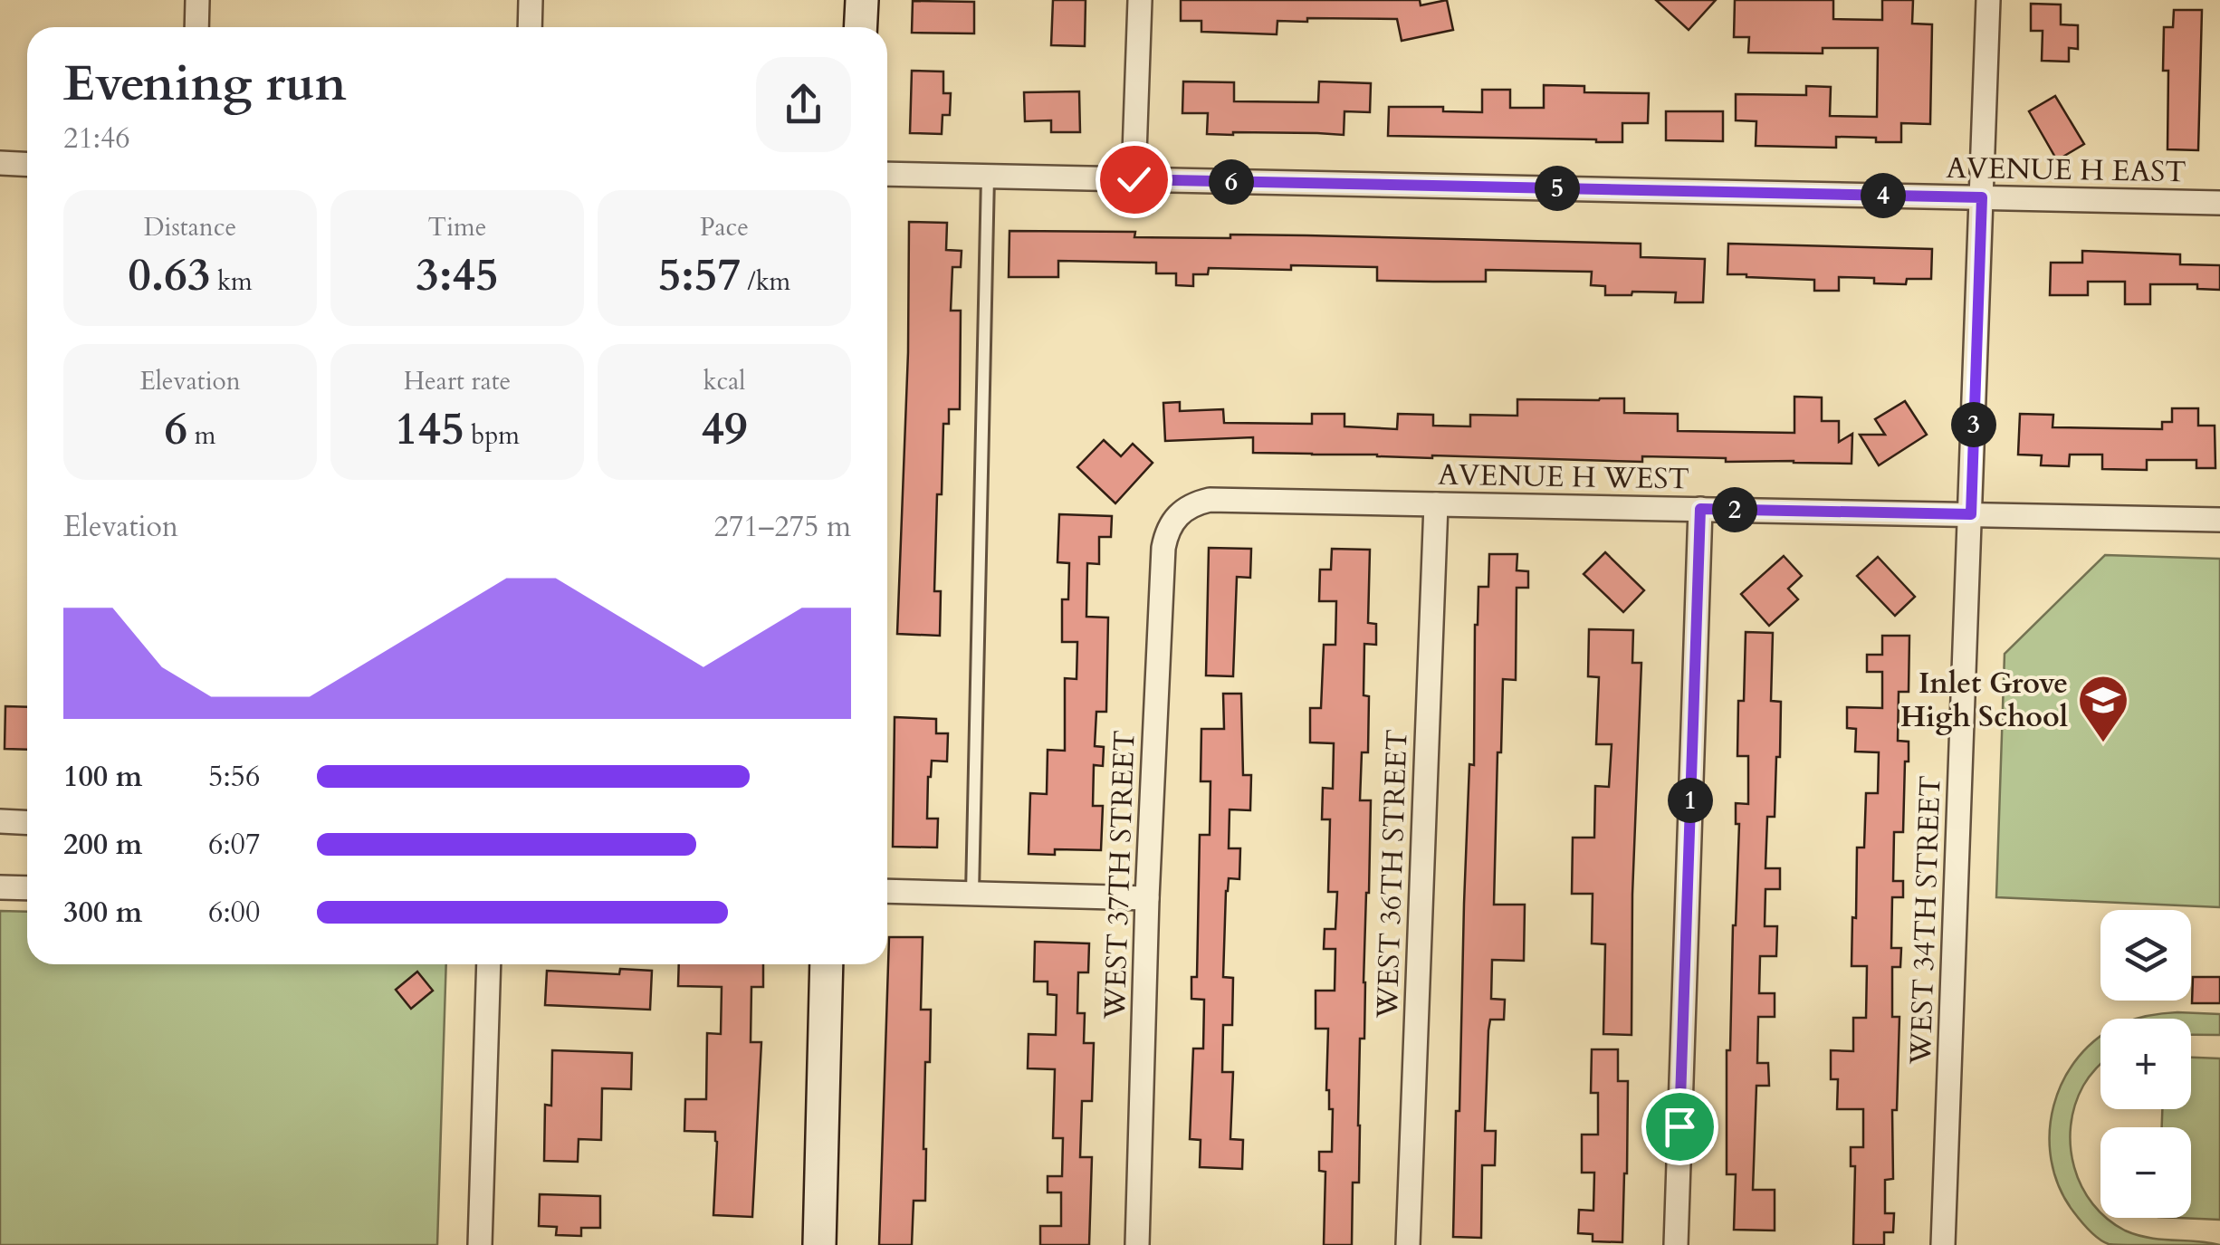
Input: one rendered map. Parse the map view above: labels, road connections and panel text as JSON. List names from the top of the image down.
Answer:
{
  "streets": {
    "street": [
      "AVENUE H EAST",
      "AVENUE H WEST",
      "WEST 36TH STREET",
      "WEST 37TH STREET",
      "WEST 34TH STREET"
    ]
  },
  "crossings": [
    ["AVENUE H EAST", "WEST 34TH STREET"],
    ["AVENUE H WEST", "WEST 36TH STREET"],
    ["AVENUE H WEST", "WEST 37TH STREET"],
    ["AVENUE H WEST", "WEST 34TH STREET"]
  ],
  "places": {
    "school or university": ["Inlet Grove High School"]
  },
  "page": {
    "heading": ["Evening run", "21:46"],
    "pins": [
      "6",
      "5",
      "4",
      "3",
      "2",
      "1"
    ],
    "stats": [
      ["Distance", "0.63 km"],
      ["Time", "3:45"],
      ["Pace", "5:57 /km"],
      ["Elevation", "6 m"],
      ["Heart rate", "145 bpm"],
      ["kcal", "49"]
    ],
    "chart": ["Elevation", "271–275 m"],
    "list": [
      {
        "name": "100 m",
        "note": "5:56"
      },
      {
        "name": "200 m",
        "note": "6:07"
      },
      {
        "name": "300 m",
        "note": "6:00"
      }
    ],
    "map_buttons": ["+", "−"]
  }
}
